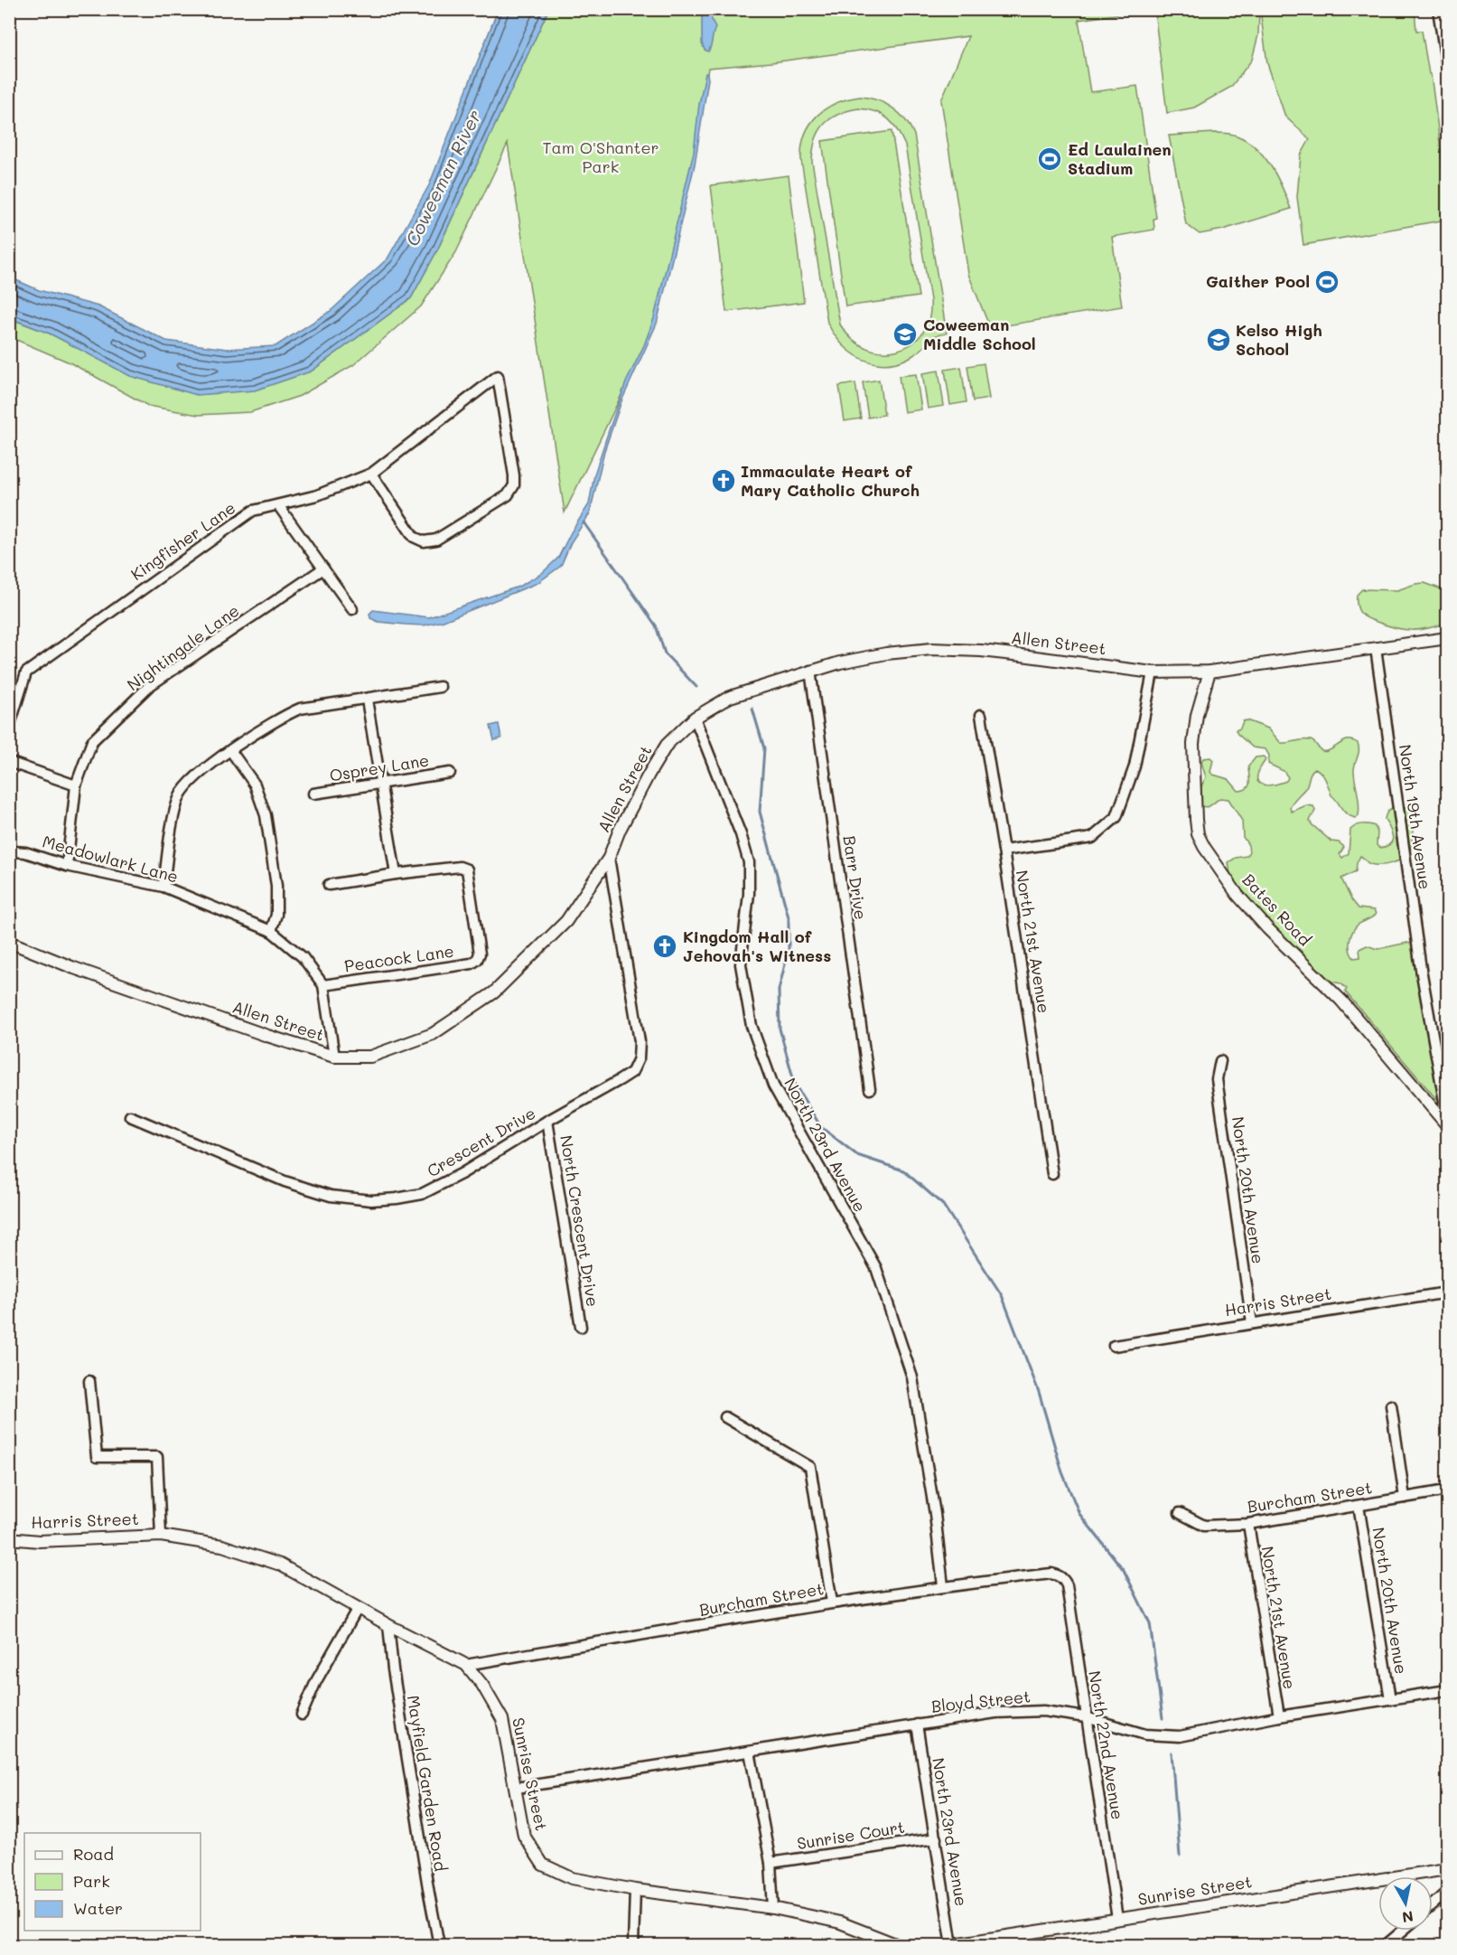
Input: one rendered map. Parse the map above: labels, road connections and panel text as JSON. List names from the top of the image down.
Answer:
{
  "streets": {
    "street": [
      "Kingfisher Lane",
      "Allen Street",
      "Nightingale Lane",
      "Osprey Lane",
      "North 19th Avenue",
      "Meadowlark Lane",
      "Barr Drive",
      "Bates Road",
      "North 21st Avenue",
      "Peacock Lane",
      "Crescent Drive",
      "North 23rd Avenue",
      "North 20th Avenue",
      "North Crescent Drive",
      "Harris Street",
      "Burcham Street",
      "Bloyd Street",
      "North 22nd Avenue",
      "Sunrise Street",
      "Mayfield Garden Road",
      "Sunrise Court"
    ]
  },
  "crossings": [
    ["Allen Street", "North 19th Avenue"],
    ["Allen Street", "Meadowlark Lane"],
    ["Allen Street", "Barr Drive"],
    ["Allen Street", "Bates Road"],
    ["Allen Street", "Crescent Drive"],
    ["Allen Street", "North 23rd Avenue"],
    ["Nightingale Lane", "Meadowlark Lane"],
    ["North 19th Avenue", "Bates Road"],
    ["Meadowlark Lane", "Peacock Lane"],
    ["North 21st Avenue", "Burcham Street"],
    ["North 21st Avenue", "Bloyd Street"],
    ["Crescent Drive", "North Crescent Drive"],
    ["North 23rd Avenue", "Burcham Street"],
    ["North 23rd Avenue", "Bloyd Street"],
    ["North 23rd Avenue", "Sunrise Street"],
    ["North 23rd Avenue", "Sunrise Court"],
    ["North 20th Avenue", "Harris Street"],
    ["North 20th Avenue", "Burcham Street"],
    ["North 20th Avenue", "Bloyd Street"],
    ["Harris Street", "Sunrise Street"],
    ["Burcham Street", "North 22nd Avenue"],
    ["Burcham Street", "Sunrise Street"],
    ["Bloyd Street", "North 22nd Avenue"],
    ["Bloyd Street", "Sunrise Street"],
    ["North 22nd Avenue", "Sunrise Street"],
    ["Sunrise Street", "Mayfield Garden Road"]
  ],
  "water": ["Coweeman River"],
  "parks": ["Tam O'Shanter Park"],
  "places": {
    "sports": ["Ed Laulainen Stadium", "Gaither Pool"],
    "school or university": ["Coweeman Middle School", "Kelso High School"],
    "church": ["Immaculate Heart of Mary Catholic Church", "Kingdom Hall of Jehovah's Witness"]
  },
  "legend": ["Road", "Park", "Water"],
  "north": "bottom"
}
